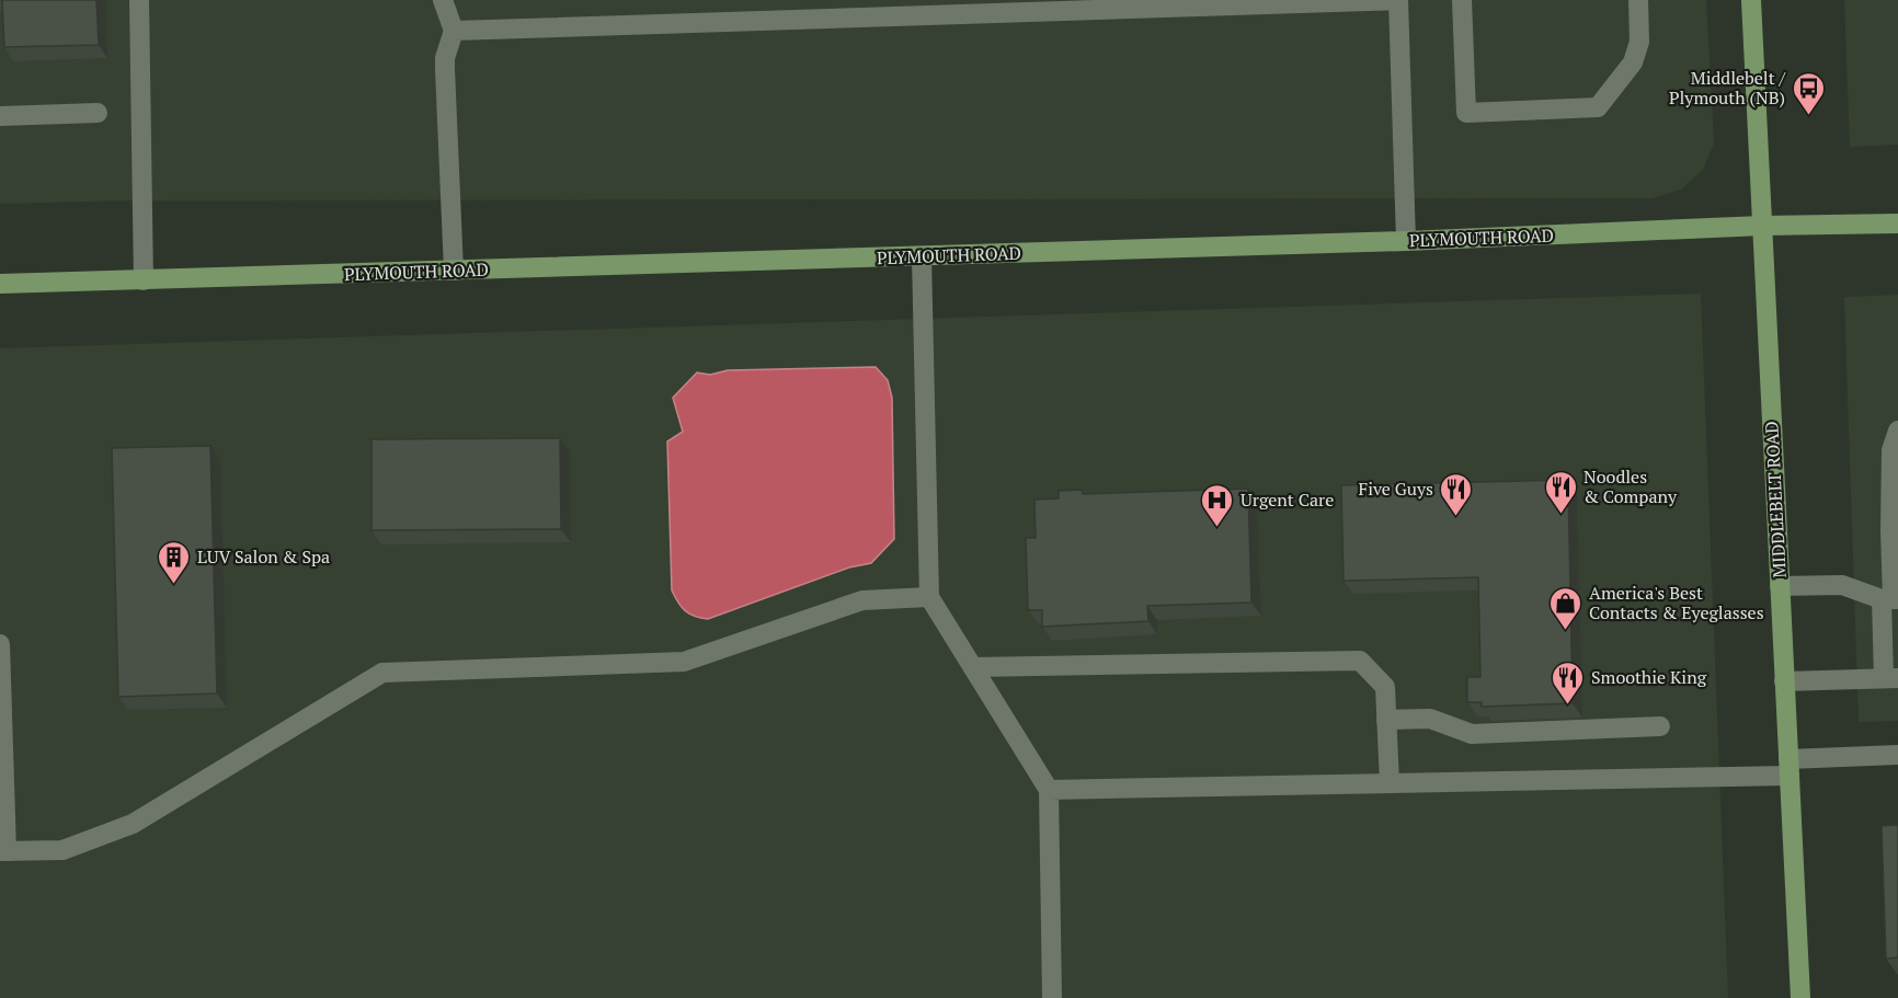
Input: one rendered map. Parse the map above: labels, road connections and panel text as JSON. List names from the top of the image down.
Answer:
{
  "streets": {
    "main road": ["PLYMOUTH ROAD", "MIDDLEBELT ROAD"]
  },
  "crossings": [
    ["PLYMOUTH ROAD", "MIDDLEBELT ROAD"]
  ],
  "places": {
    "bus stop": ["Middlebelt / Plymouth (NB)"],
    "restaurant": ["Noodles & Company", "Five Guys", "Smoothie King"],
    "hospital": ["Urgent Care"],
    "building": ["LUV Salon & Spa"],
    "shop": ["America's Best Contacts & Eyeglasses"]
  }
}
